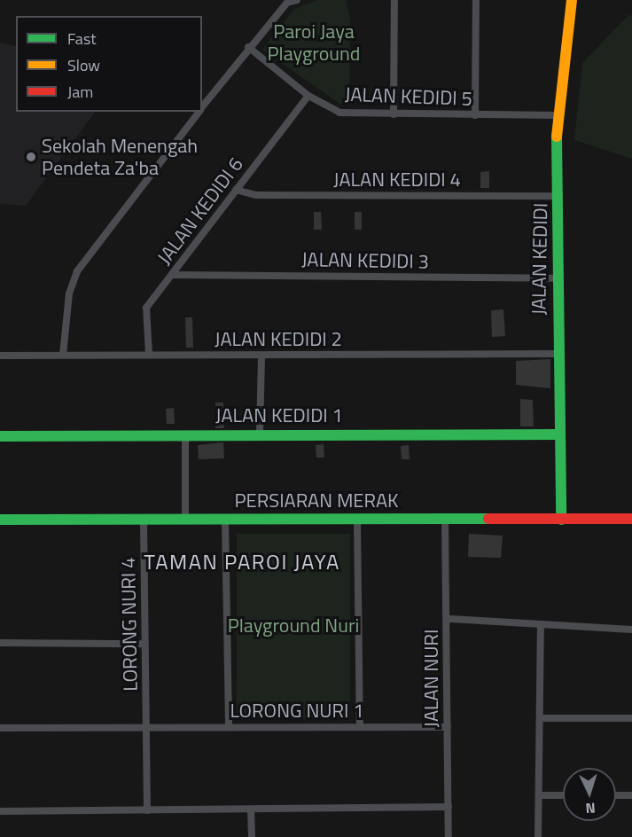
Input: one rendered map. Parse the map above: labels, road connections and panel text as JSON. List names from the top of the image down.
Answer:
{
  "streets": {
    "street": [
      "JALAN KEDIDI 5",
      "JALAN KEDIDI 4",
      "JALAN KEDIDI 6",
      "JALAN KEDIDI",
      "JALAN KEDIDI 3",
      "JALAN KEDIDI 2",
      "JALAN KEDIDI 1",
      "PERSIARAN MERAK",
      "LORONG NURI 4",
      "JALAN NURI",
      "LORONG NURI 1"
    ]
  },
  "crossings": [
    ["JALAN KEDIDI 5", "JALAN KEDIDI 6"],
    ["JALAN KEDIDI 5", "JALAN KEDIDI"],
    ["JALAN KEDIDI 4", "JALAN KEDIDI 6"],
    ["JALAN KEDIDI 4", "JALAN KEDIDI"],
    ["JALAN KEDIDI 6", "JALAN KEDIDI 3"],
    ["JALAN KEDIDI 6", "JALAN KEDIDI 2"],
    ["JALAN KEDIDI", "JALAN KEDIDI 3"],
    ["JALAN KEDIDI", "JALAN KEDIDI 2"],
    ["JALAN KEDIDI", "JALAN KEDIDI 1"],
    ["JALAN KEDIDI", "PERSIARAN MERAK"],
    ["PERSIARAN MERAK", "LORONG NURI 4"],
    ["PERSIARAN MERAK", "JALAN NURI"],
    ["LORONG NURI 4", "LORONG NURI 1"],
    ["JALAN NURI", "LORONG NURI 1"]
  ],
  "districts": ["TAMAN PAROI JAYA"],
  "parks": ["Paroi Jaya Playground", "Playground Nuri"],
  "places": ["Sekolah Menengah Pendeta Za'ba"],
  "legend": ["Fast", "Slow", "Jam"],
  "north": "bottom"
}
